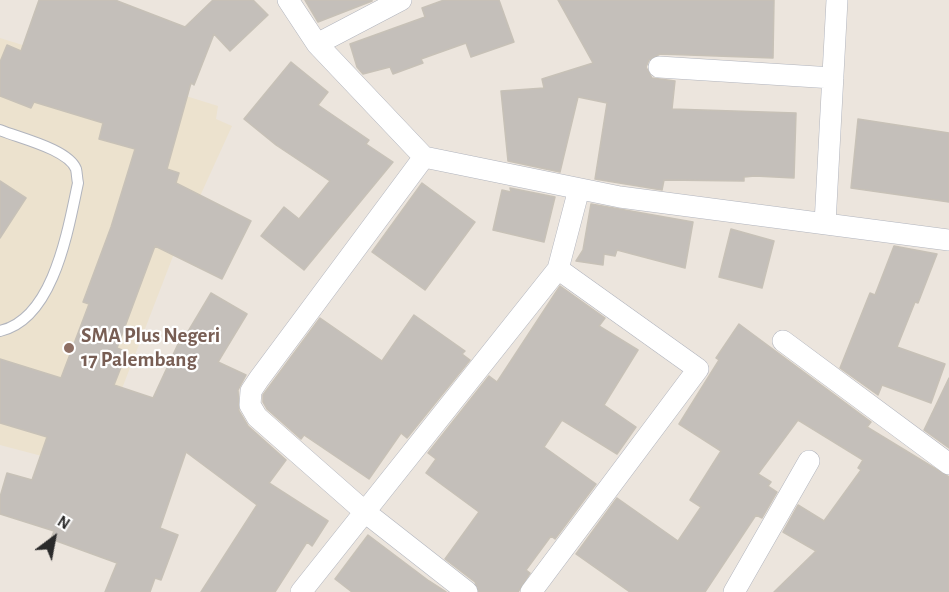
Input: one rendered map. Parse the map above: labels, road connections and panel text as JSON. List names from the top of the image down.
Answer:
{
  "places": ["SMA Plus Negeri 17 Palembang"],
  "north": "top right"
}
